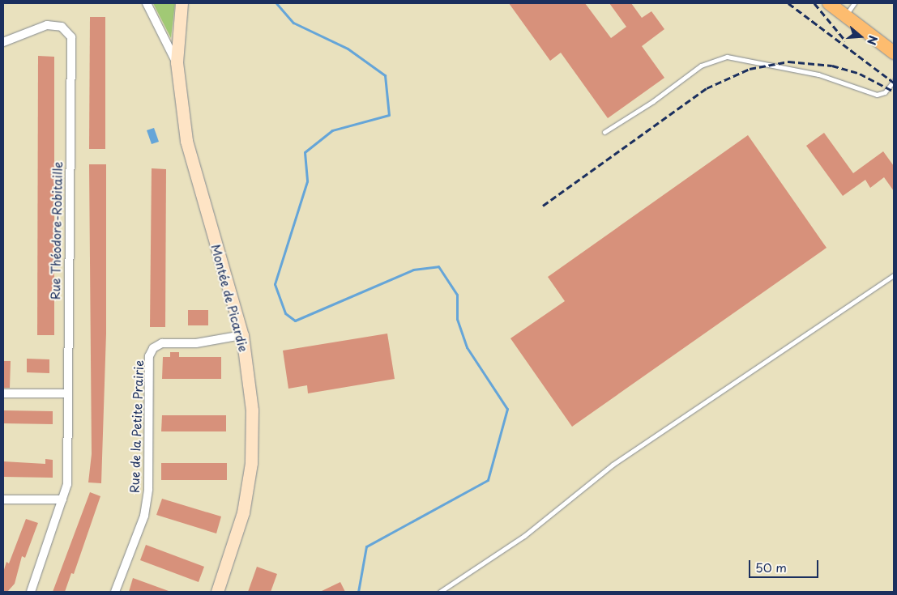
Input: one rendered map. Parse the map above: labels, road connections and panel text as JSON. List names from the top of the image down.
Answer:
{
  "streets": {
    "street": ["Rue Théodore-Robitaille", "Montée de Picardie", "Rue de la Petite Prairie"]
  },
  "crossings": [
    ["Montée de Picardie", "Rue de la Petite Prairie"]
  ],
  "scale_bar": "50 m",
  "north": "right"
}
